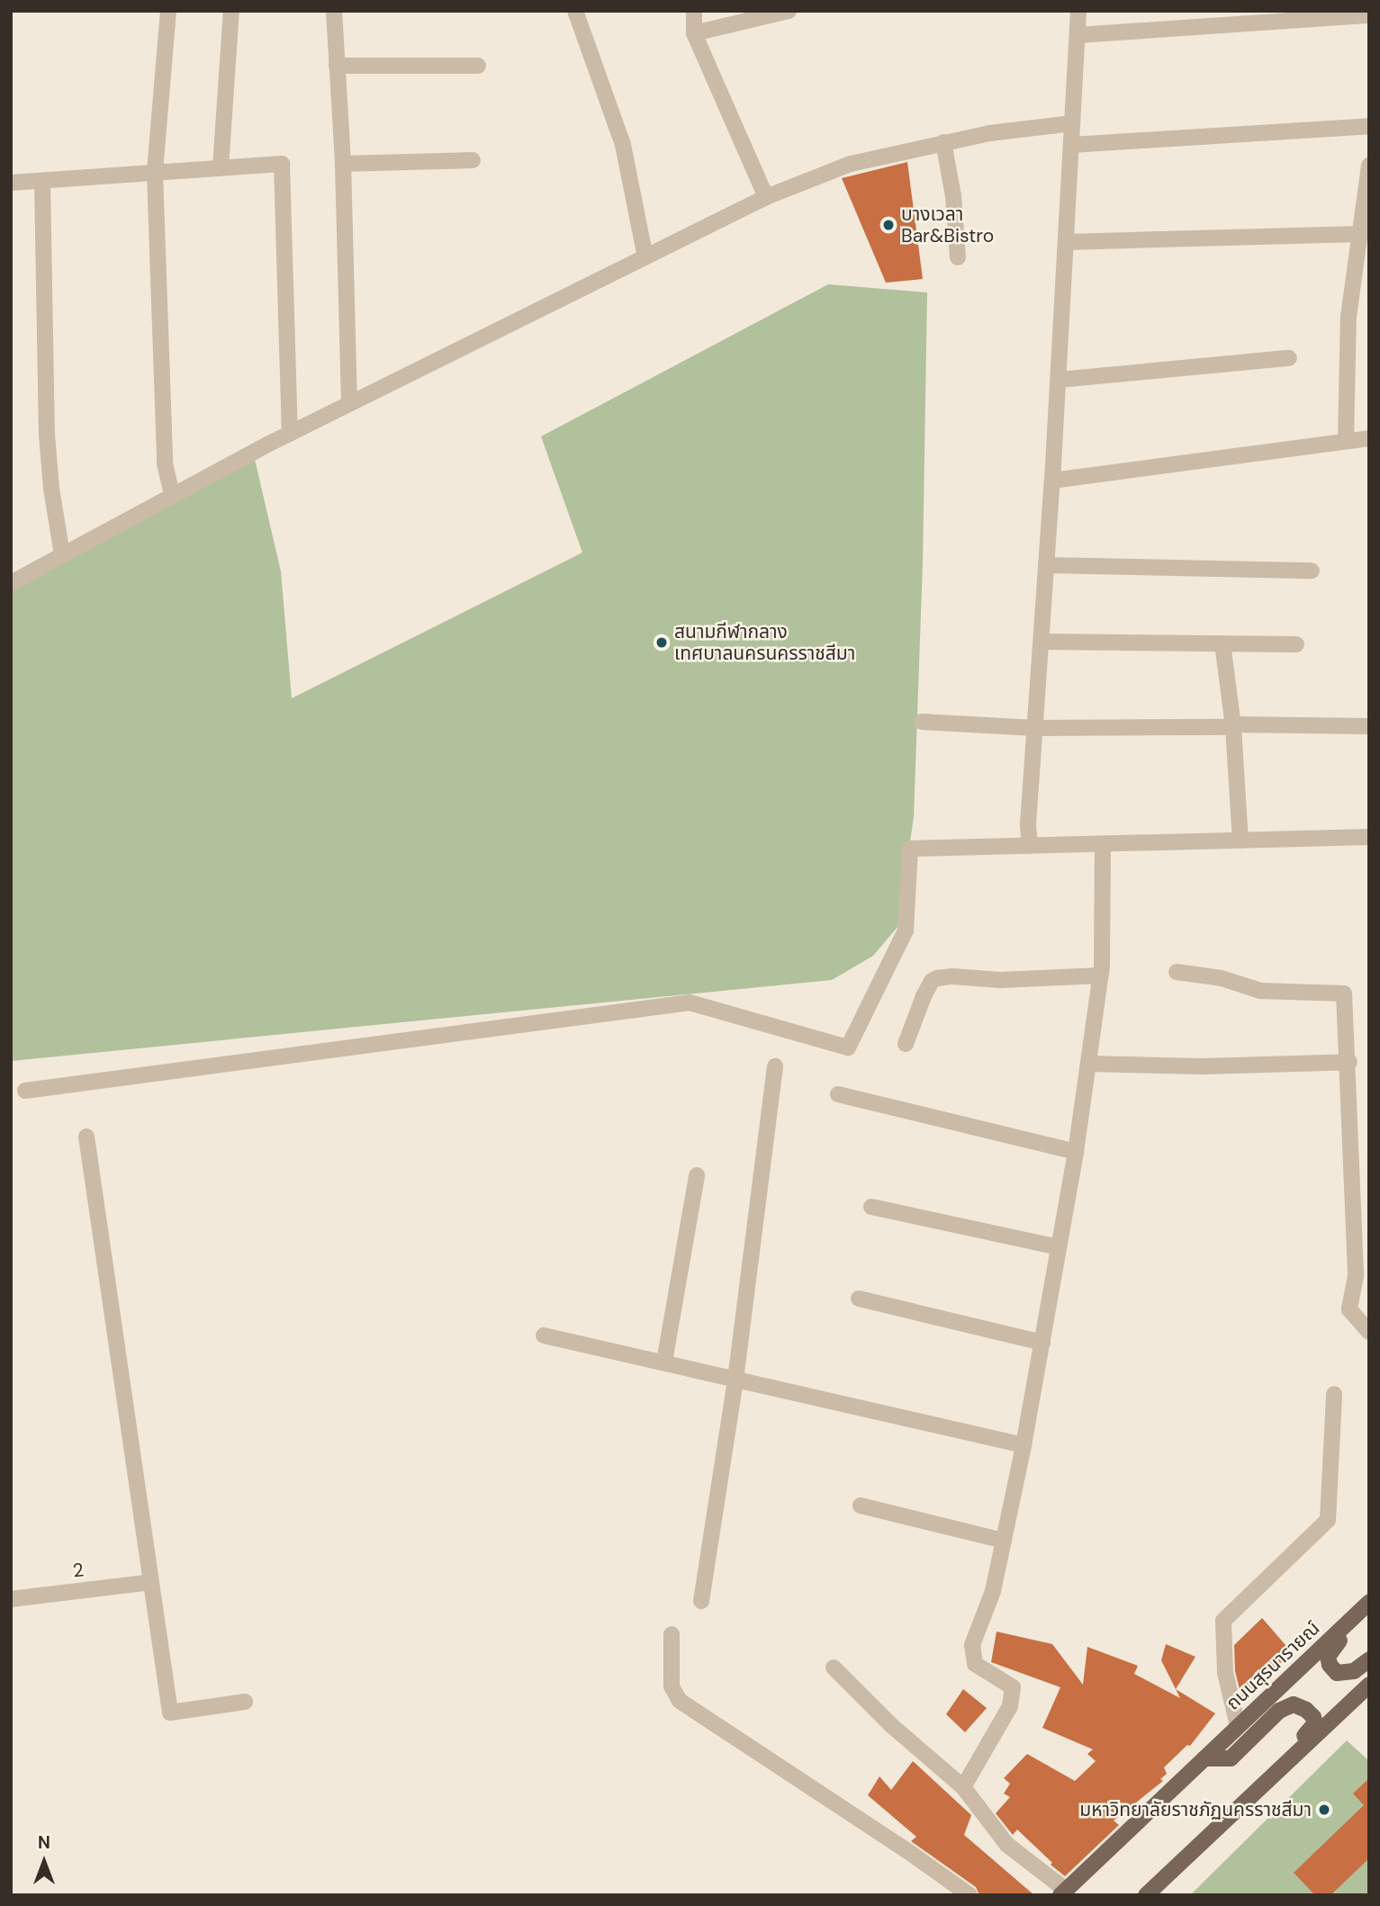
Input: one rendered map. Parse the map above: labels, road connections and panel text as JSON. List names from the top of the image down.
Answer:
{
  "streets": {
    "main road": ["ถนนสุรนารายณ์"],
    "street": ["2"]
  },
  "places": ["บางเวลา Bar&Bistro", "สนามกีฬากลาง เทศบาลนครนครราชสีมา", "มหาวิทยาลัยราชภัฏนครราชสีมา"],
  "north": "top"
}
